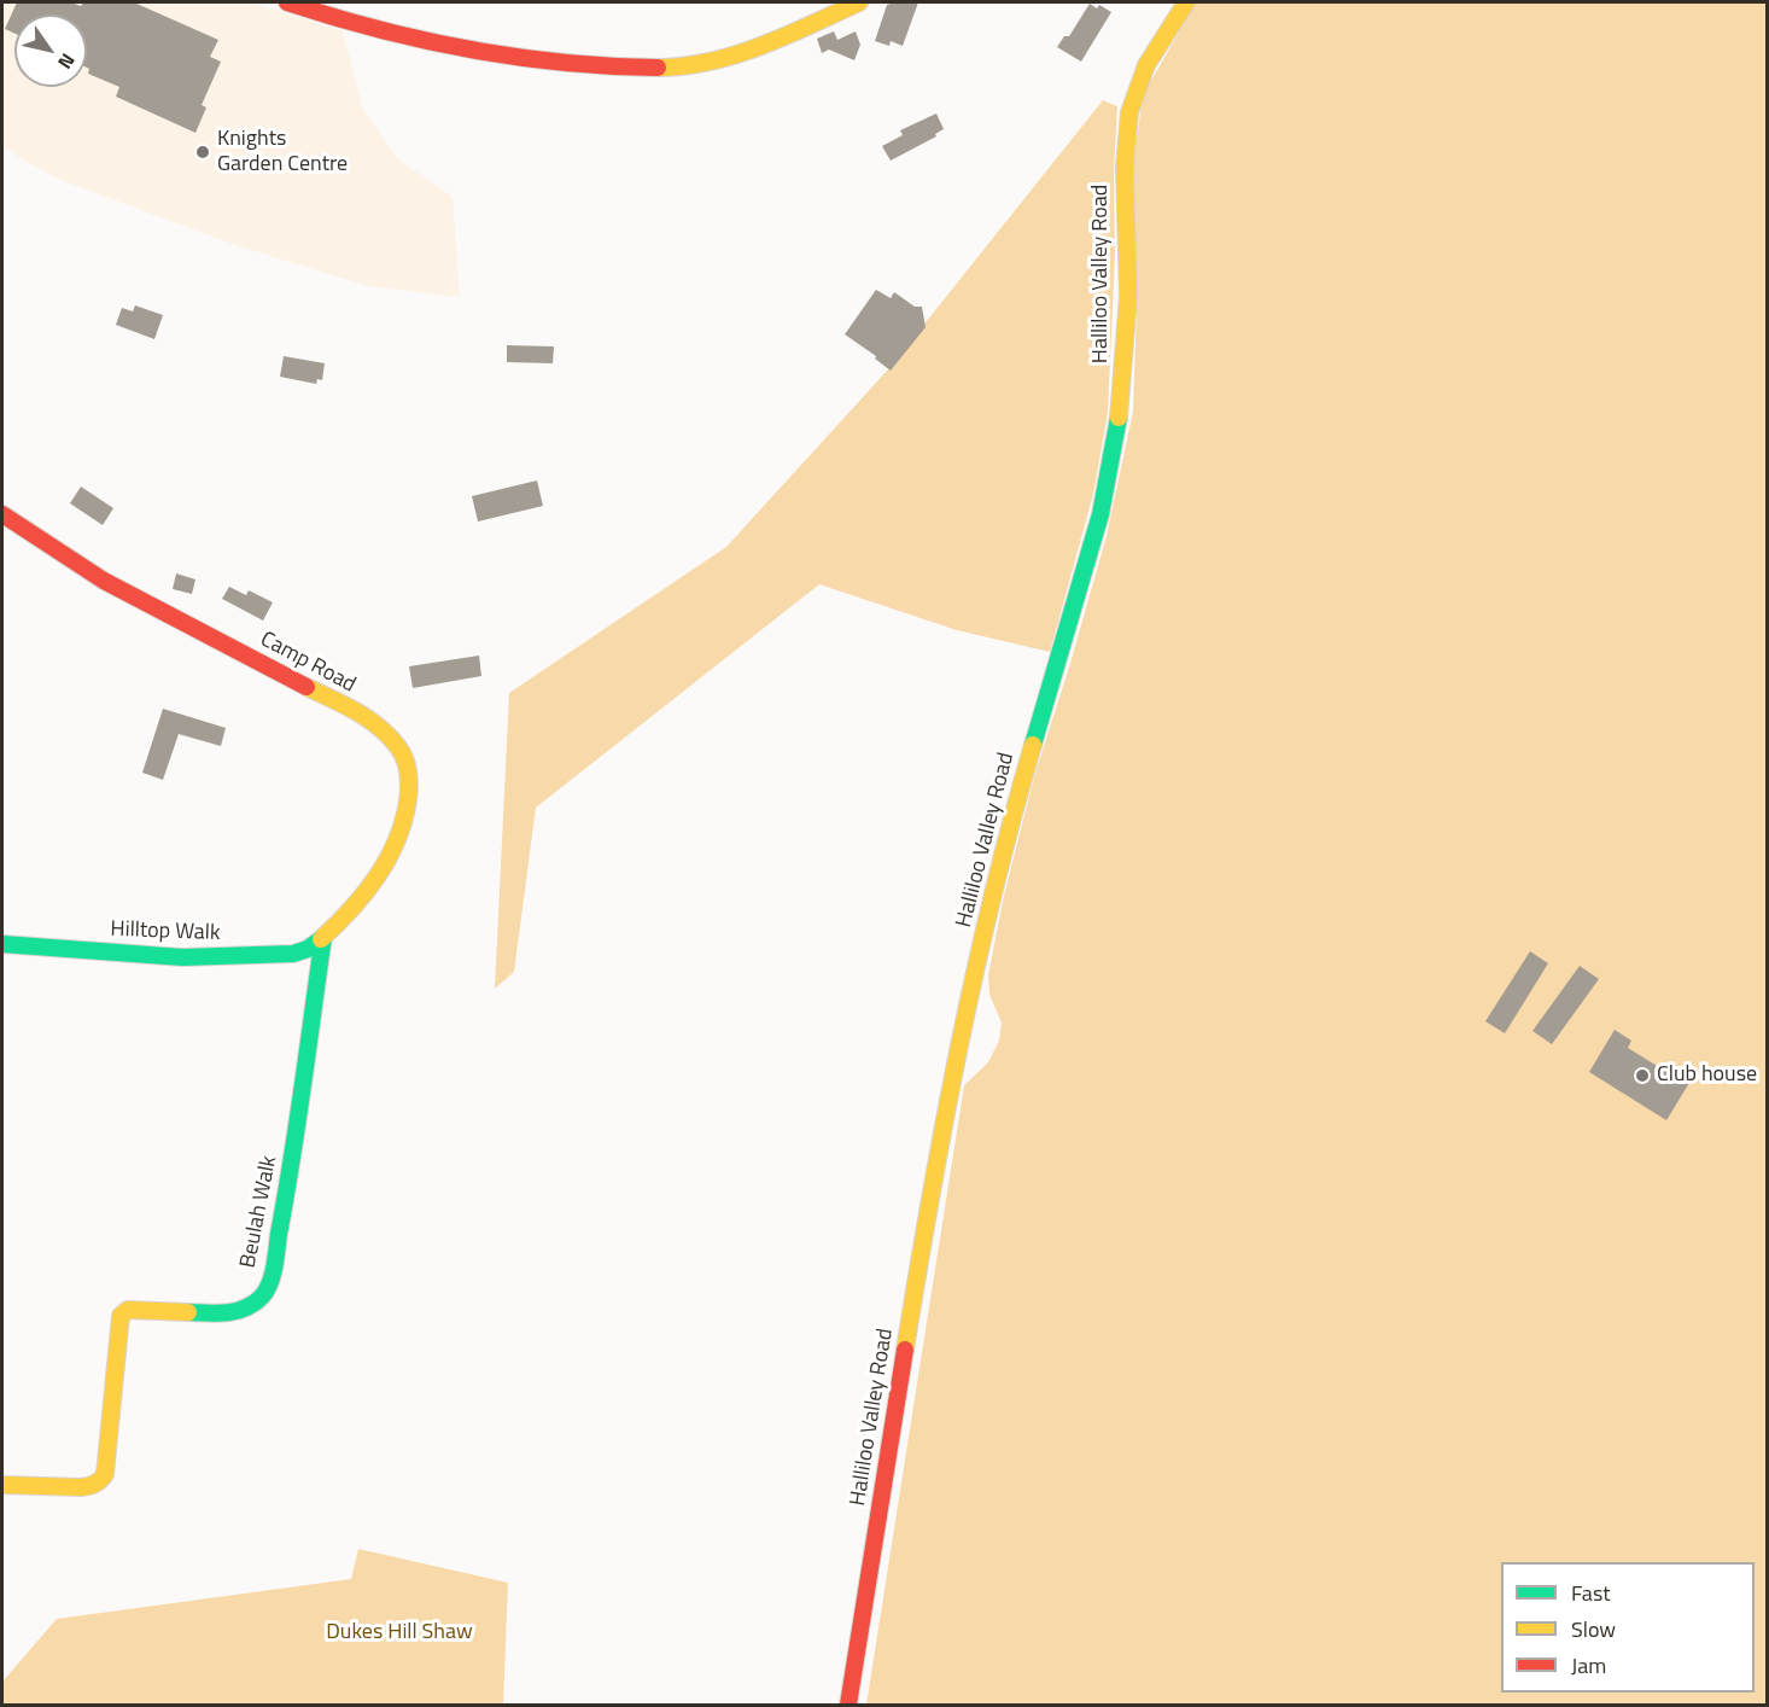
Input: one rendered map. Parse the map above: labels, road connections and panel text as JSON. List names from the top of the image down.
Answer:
{
  "streets": {
    "street": [
      "Halliloo Valley Road",
      "Camp Road",
      "Hilltop Walk",
      "Beulah Walk"
    ]
  },
  "crossings": [
    ["Camp Road", "Hilltop Walk"],
    ["Camp Road", "Beulah Walk"],
    ["Hilltop Walk", "Beulah Walk"]
  ],
  "parks": ["Dukes Hill Shaw"],
  "places": ["Knights Garden Centre", "Club house"],
  "legend": ["Fast", "Slow", "Jam"],
  "north": "bottom right"
}
